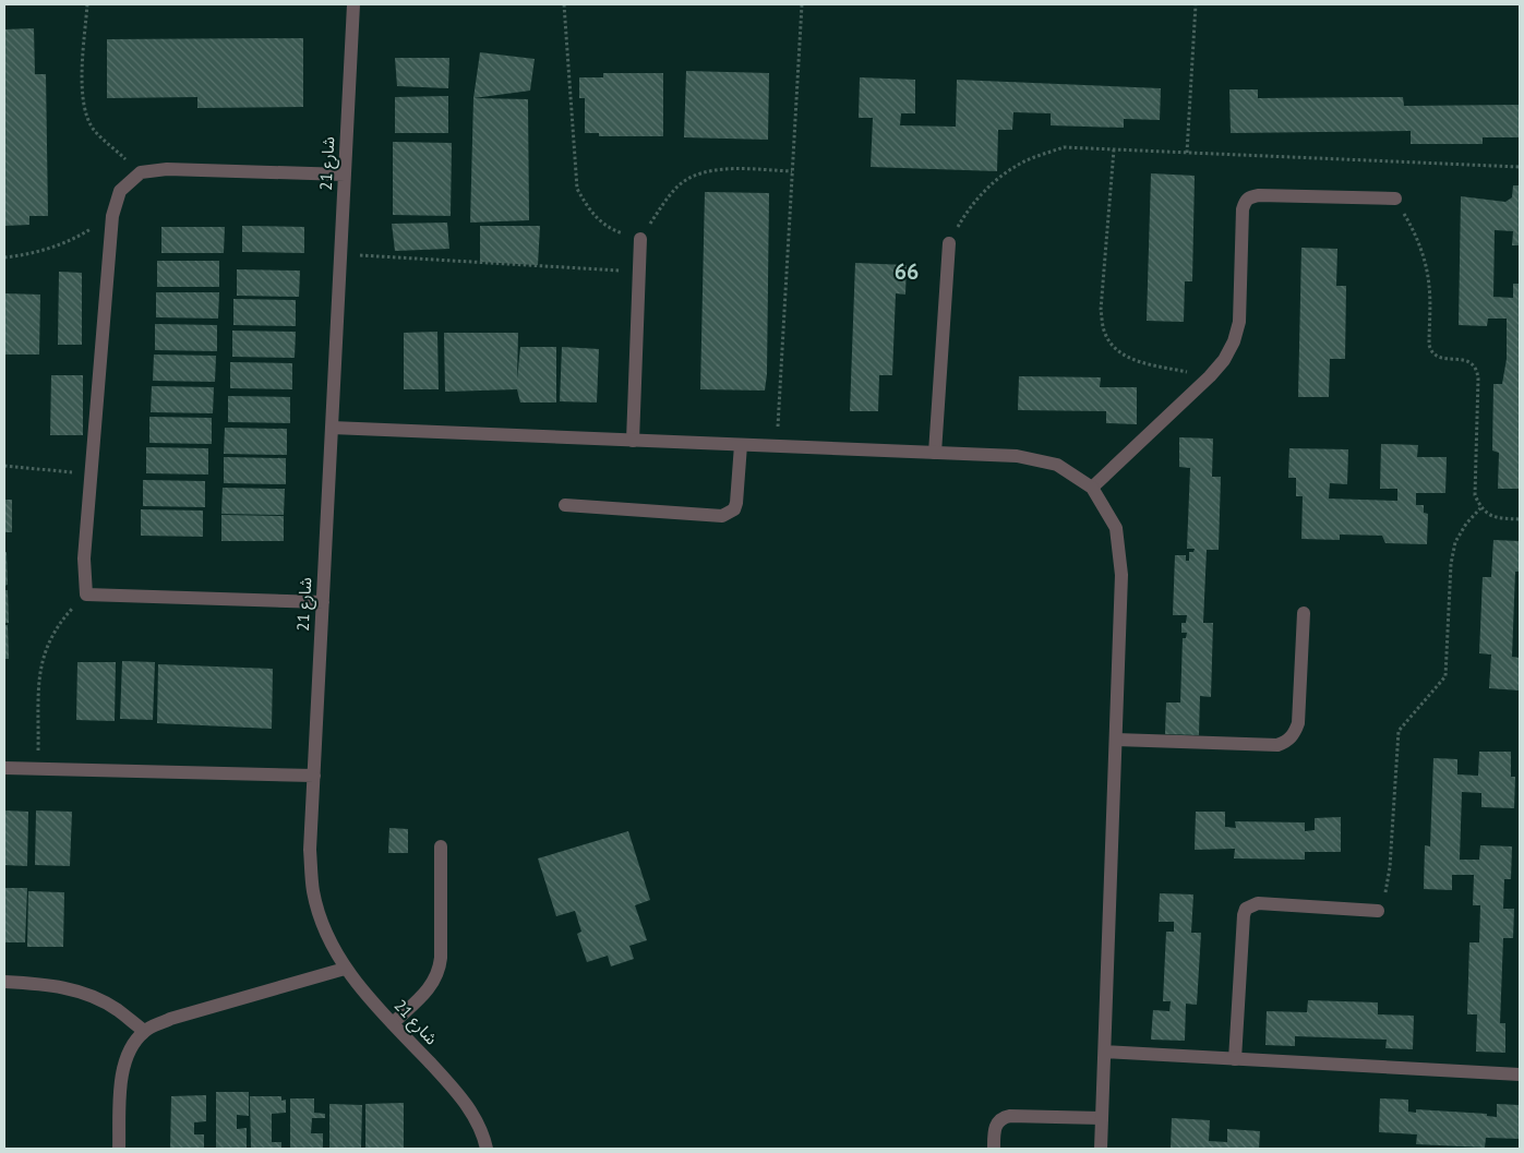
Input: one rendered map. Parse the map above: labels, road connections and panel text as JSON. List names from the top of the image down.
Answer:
{
  "streets": {
    "street": ["شارع 21"]
  },
  "districts": ["66"]
}
